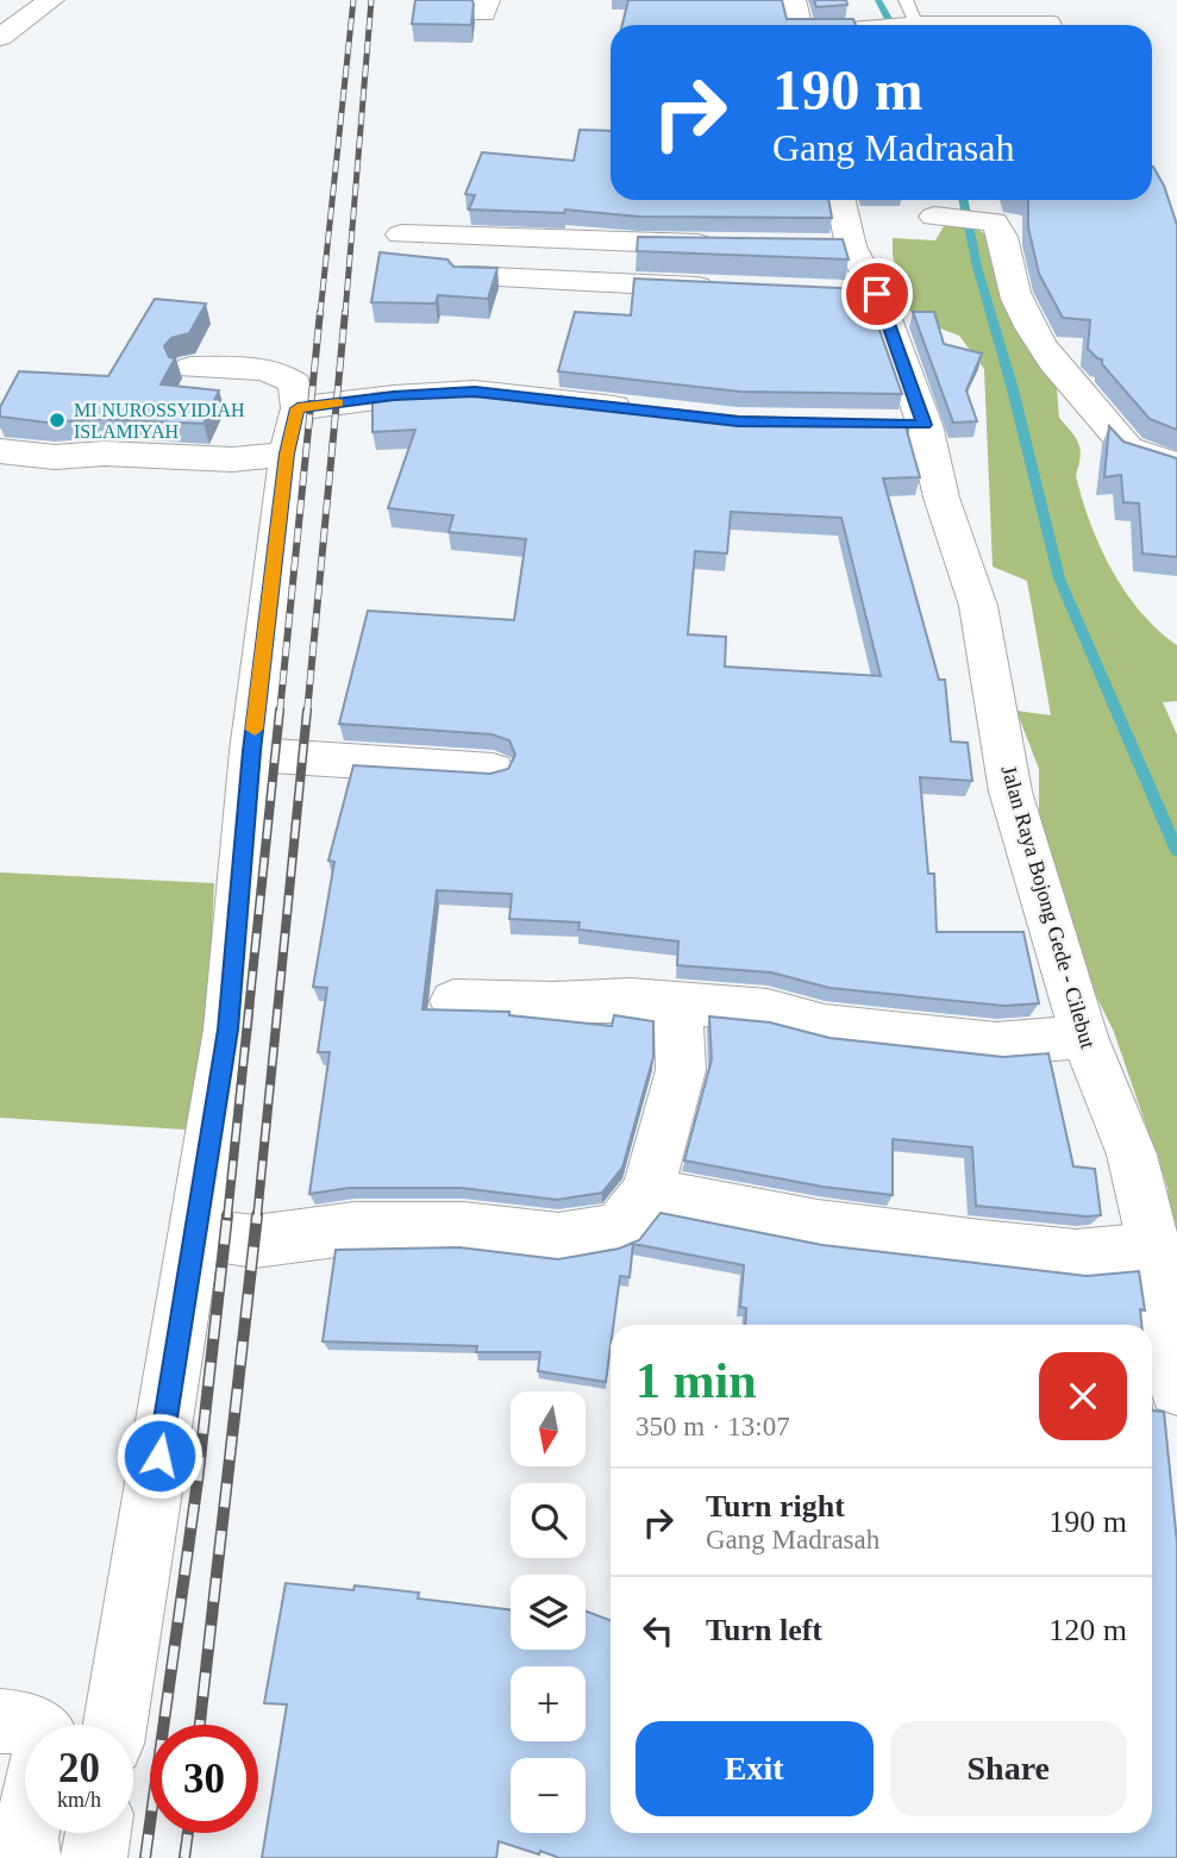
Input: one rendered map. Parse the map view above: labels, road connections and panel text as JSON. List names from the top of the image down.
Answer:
{
  "streets": {
    "street": ["Jalan Raya Bojong Gede - Cilebut"]
  },
  "places": ["MI NUROSSYIDIAH ISLAMIYAH"],
  "north": "bottom",
  "page": {
    "turn": ["190 m", "Gang Madrasah"],
    "heading": ["1 min", "350 m · 13:07"],
    "map_buttons": ["+", "−"],
    "list": [
      {
        "name": "Turn right",
        "note": "Gang Madrasah",
        "value": "190 m"
      },
      {
        "name": "Turn left",
        "value": "120 m"
      }
    ],
    "buttons": ["Exit", "Share"],
    "speed": "20 km/h",
    "limit": "30"
  }
}
